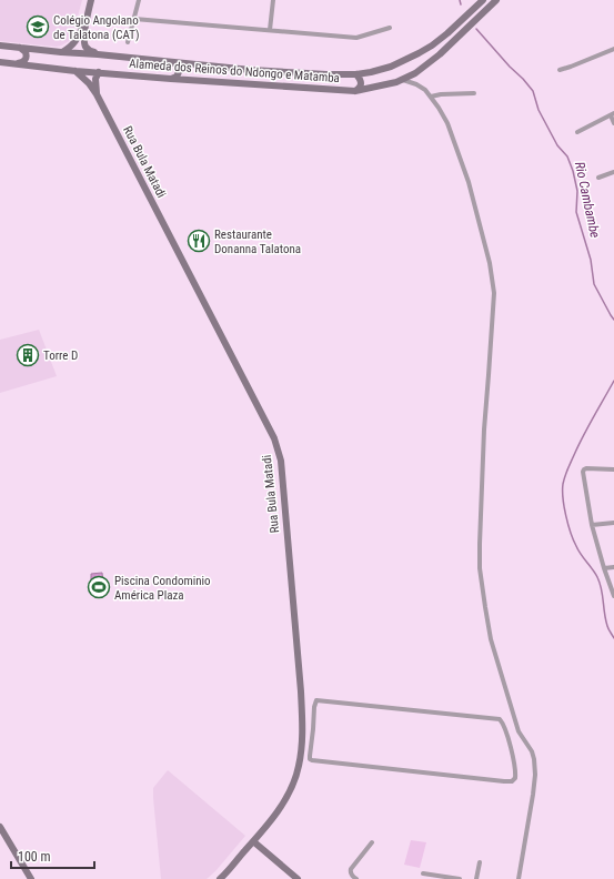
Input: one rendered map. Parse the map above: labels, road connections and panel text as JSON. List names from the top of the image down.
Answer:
{
  "streets": {
    "street": ["Alameda dos Reinos do Ndongo e Matamba", "Rua Bula Matadi"]
  },
  "crossings": [
    ["Alameda dos Reinos do Ndongo e Matamba", "Rua Bula Matadi"]
  ],
  "water": ["Rio Cambambe"],
  "places": {
    "school or university": ["Colégio Angolano de Talatona (CAT)"],
    "restaurant": ["Restaurante Donanna Talatona"],
    "building": ["Torre D"],
    "sports": ["Piscina Condominio América Plaza"]
  },
  "scale_bar": "100 m"
}
